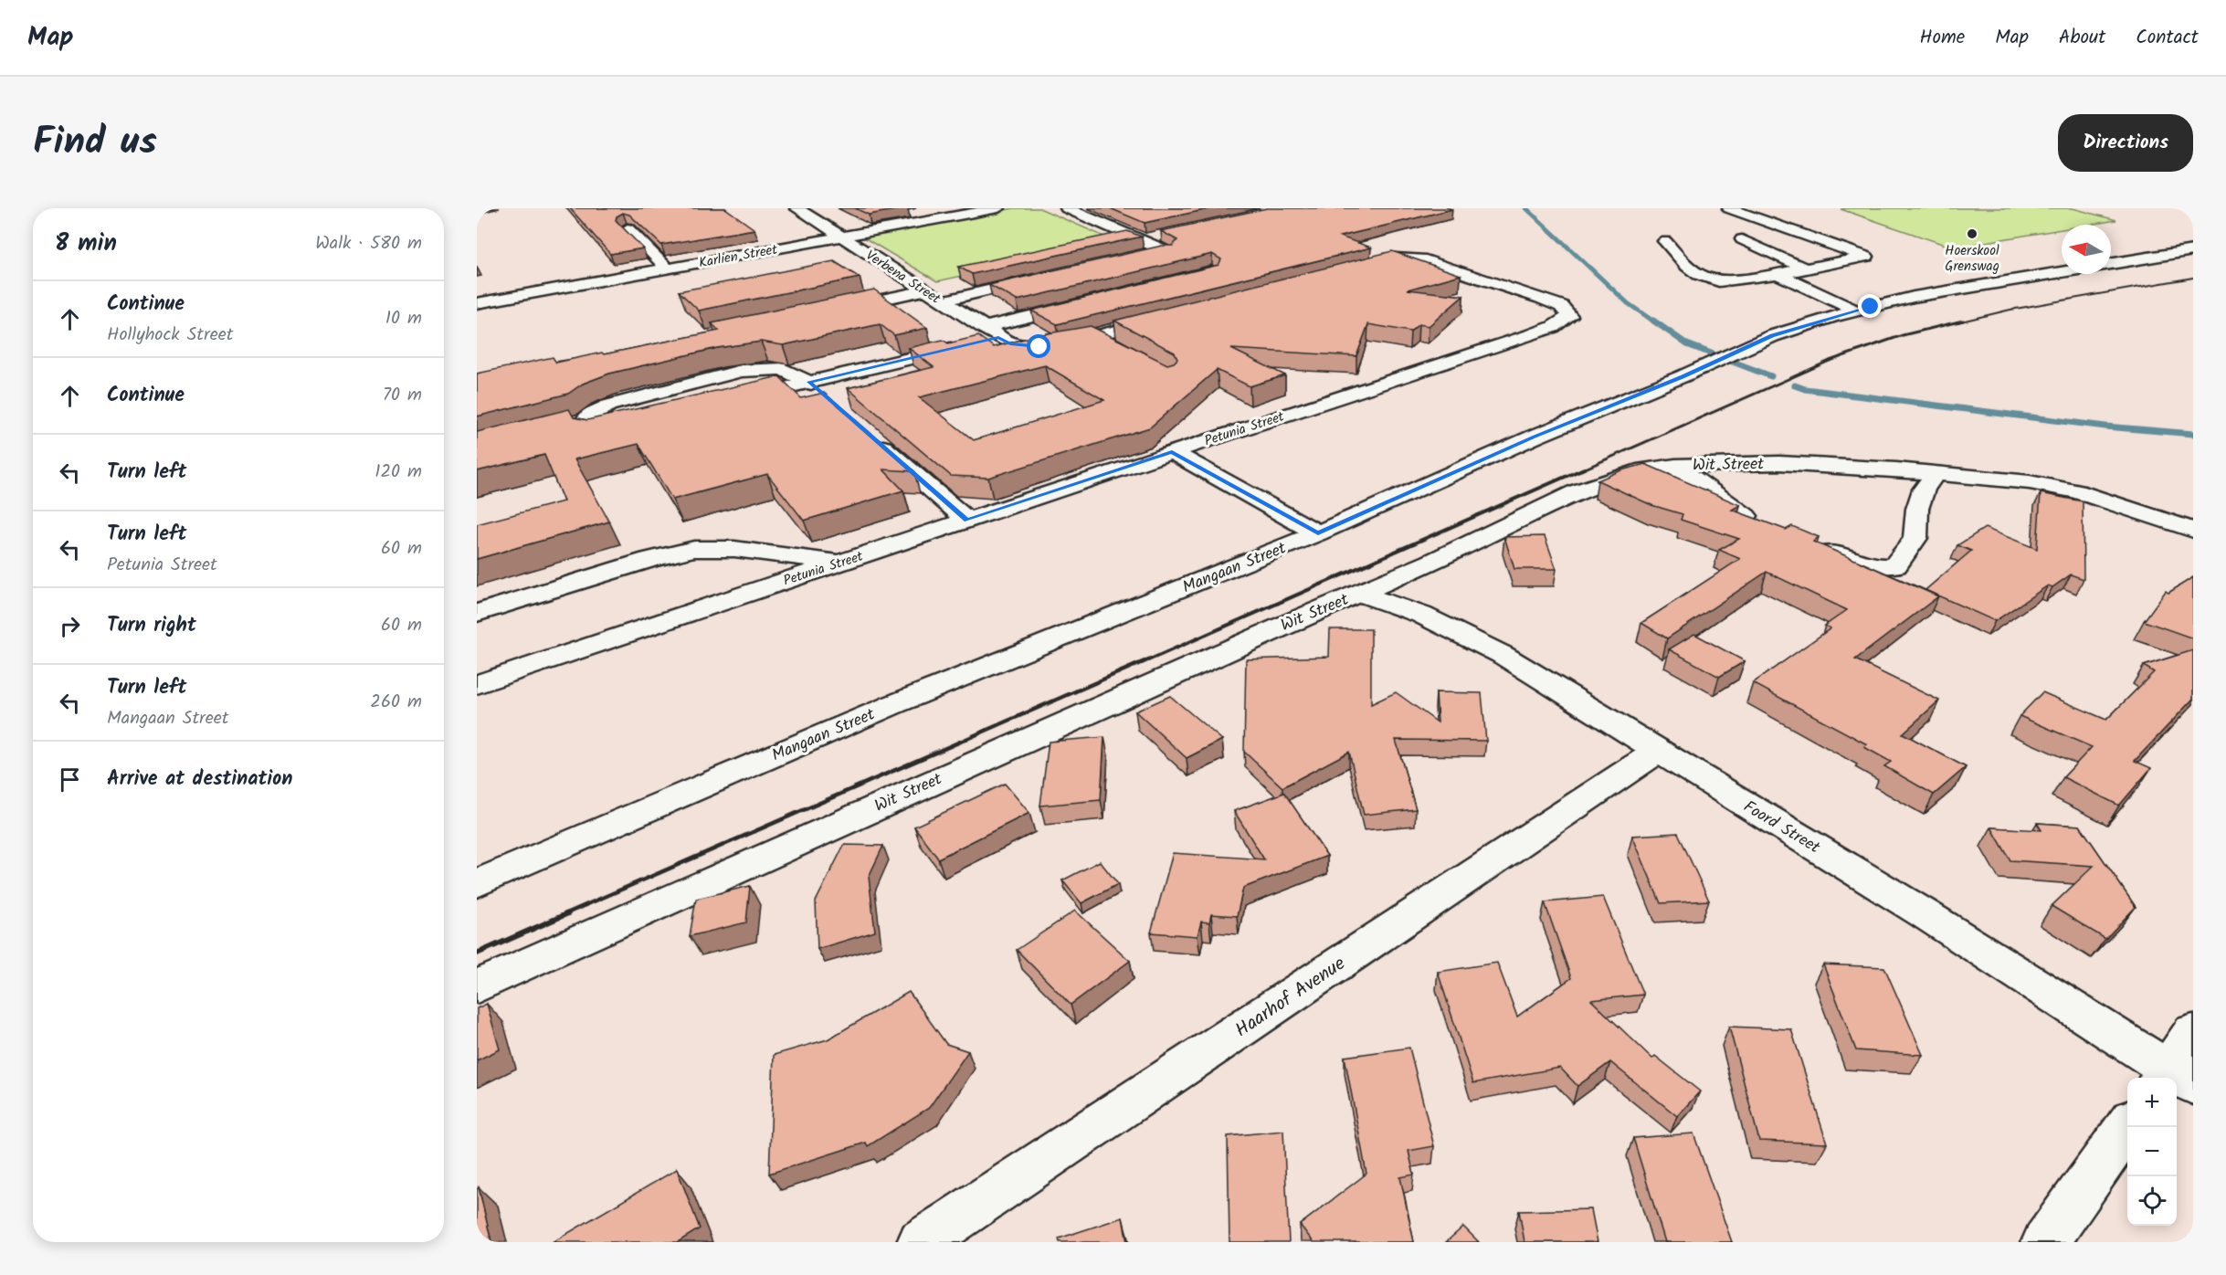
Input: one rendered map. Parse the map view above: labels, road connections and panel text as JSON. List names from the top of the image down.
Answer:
{
  "streets": {
    "street": [
      "Karlien Street",
      "Verbena Street",
      "Petunia Street",
      "Wit Street",
      "Mangaan Street",
      "Foord Street",
      "Haarhof Avenue"
    ]
  },
  "crossings": [
    ["Karlien Street", "Verbena Street"],
    ["Wit Street", "Foord Street"],
    ["Foord Street", "Haarhof Avenue"]
  ],
  "places": ["Hoerskool Grenswag"],
  "north": "left",
  "page": {
    "header": "Map",
    "nav": [
      "Home",
      "Map",
      "About",
      "Contact"
    ],
    "title": "Find us",
    "buttons": "Directions",
    "heading": ["8 min", "Walk · 580 m"],
    "list": [
      ["Continue", "Hollyhock Street", "10 m"],
      ["Continue", "70 m"],
      ["Turn left", "120 m"],
      ["Turn left", "Petunia Street", "60 m"],
      ["Turn right", "60 m"],
      ["Turn left", "Mangaan Street", "260 m"],
      "Arrive at destination"
    ],
    "map_buttons": ["+", "−"]
  }
}
